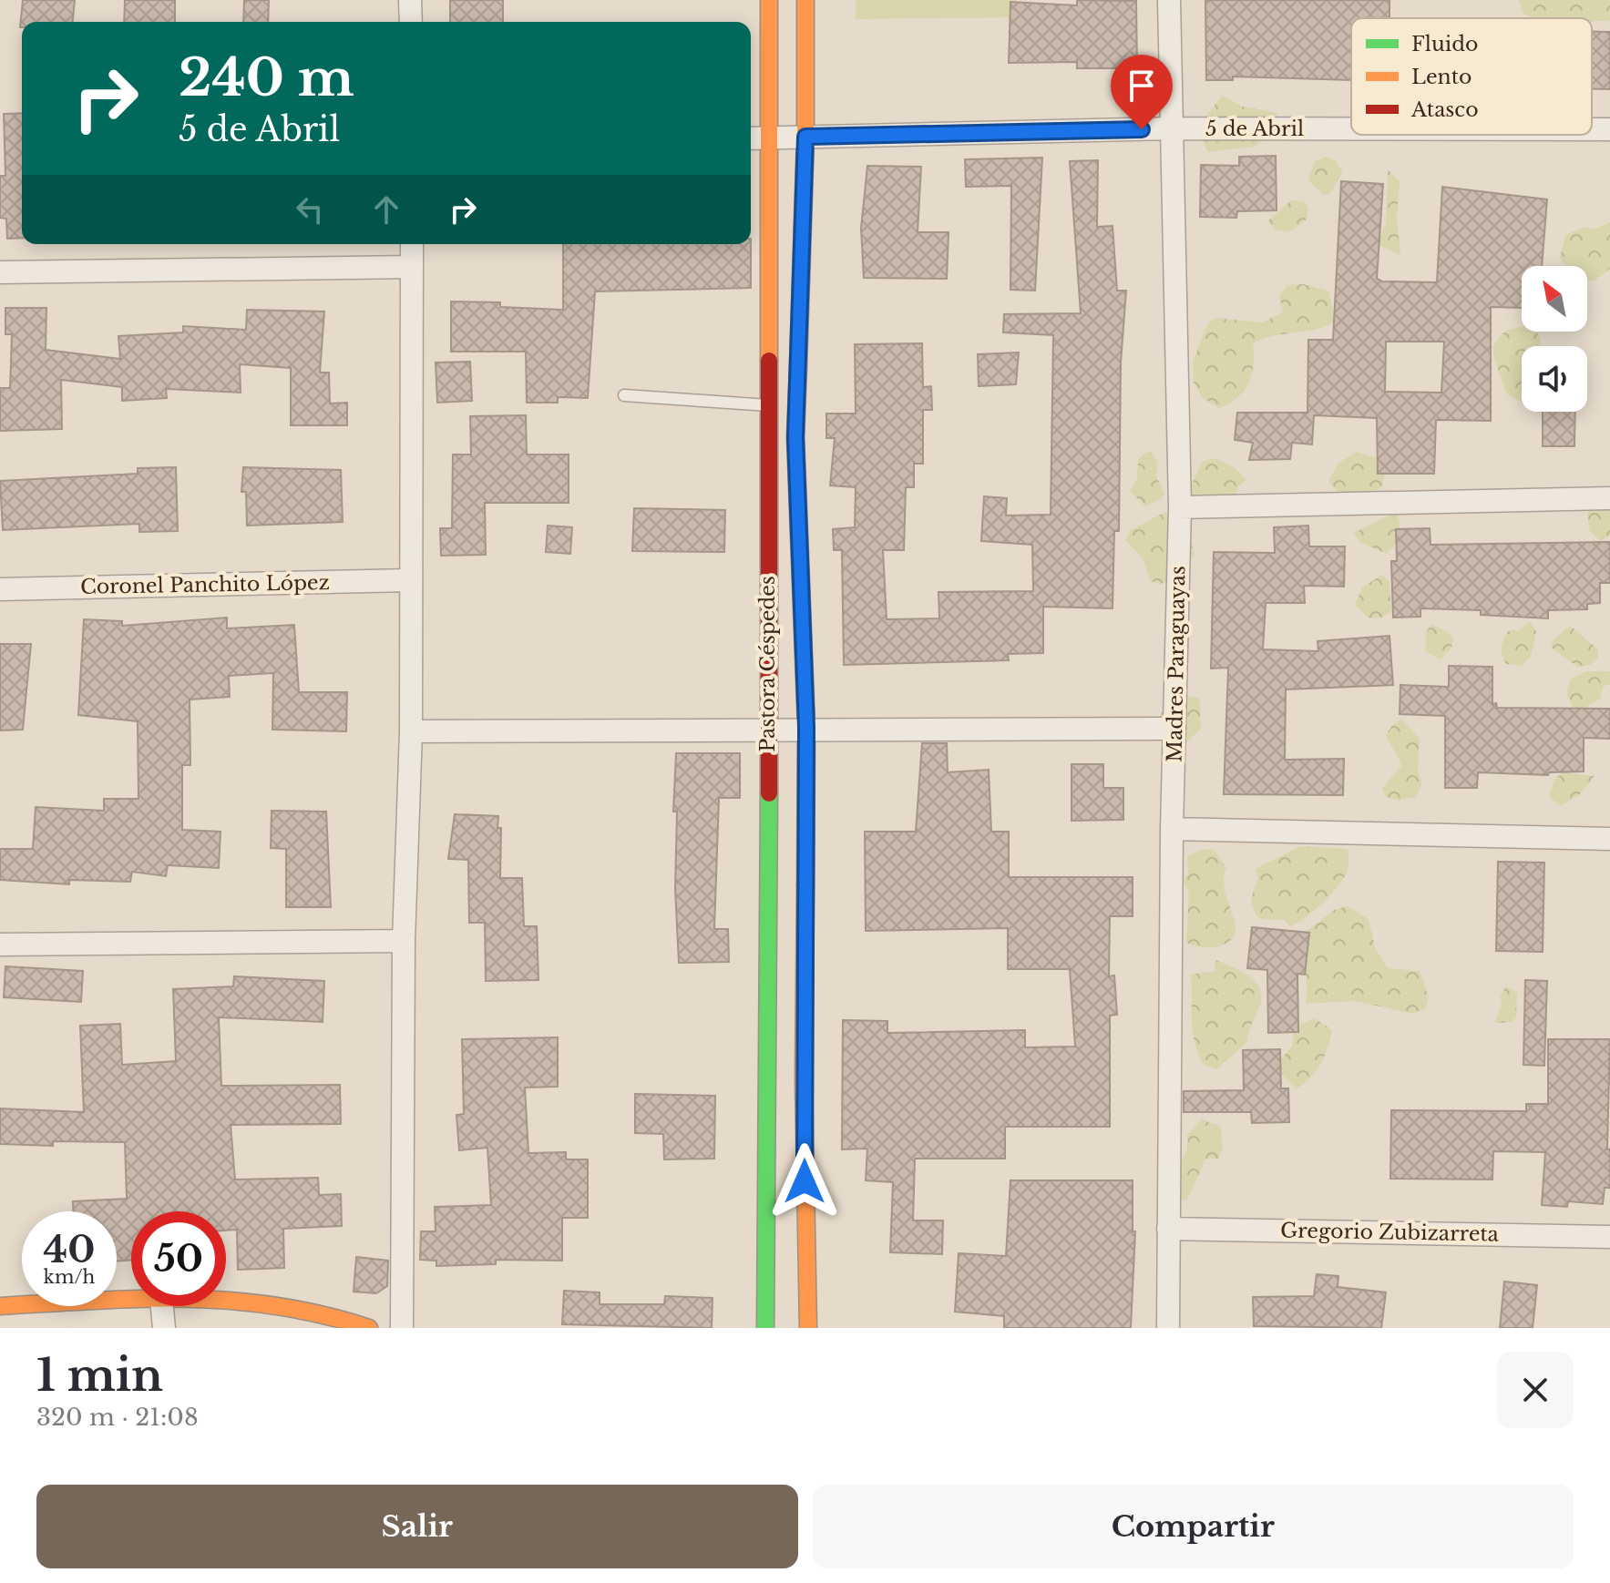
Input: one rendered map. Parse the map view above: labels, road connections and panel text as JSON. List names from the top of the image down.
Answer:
{
  "streets": {
    "main road": ["Pastora Céspedes"],
    "street": [
      "5 de Abril",
      "Coronel Panchito López",
      "Madres Paraguayas",
      "Gregorio Zubizarreta"
    ]
  },
  "crossings": [
    ["5 de Abril", "Pastora Céspedes"],
    ["5 de Abril", "Madres Paraguayas"],
    ["Madres Paraguayas", "Gregorio Zubizarreta"]
  ],
  "legend": ["Fluido", "Lento", "Atasco"],
  "north": "top left",
  "page": {
    "turn": ["240 m", "5 de Abril"],
    "speed": "40 km/h",
    "limit": "50",
    "heading": ["1 min", "320 m · 21:08"],
    "buttons": ["Salir", "Compartir"]
  }
}
